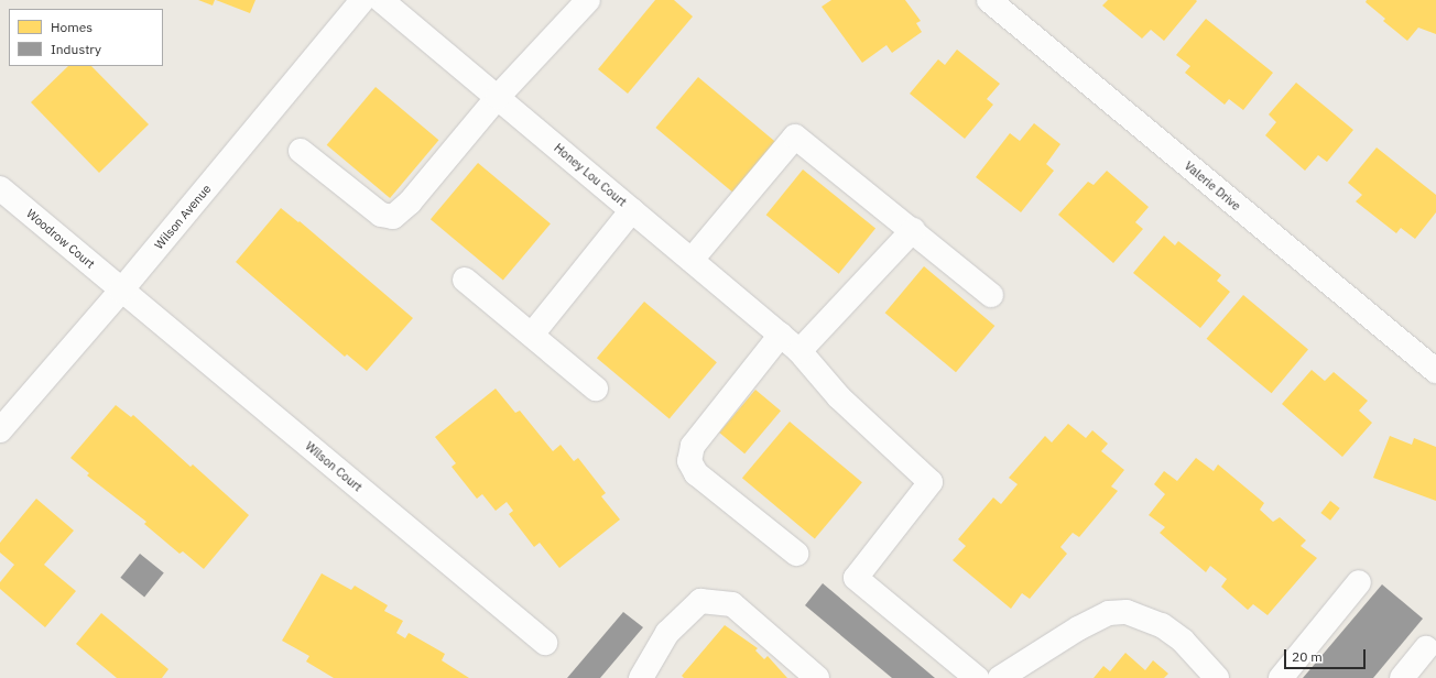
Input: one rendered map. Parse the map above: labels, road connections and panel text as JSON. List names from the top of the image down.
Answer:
{
  "streets": {
    "street": [
      "Honey Lou Court",
      "Valerie Drive",
      "Wilson Avenue",
      "Woodrow Court",
      "Wilson Court"
    ]
  },
  "crossings": [
    ["Wilson Avenue", "Woodrow Court"],
    ["Wilson Avenue", "Wilson Court"],
    ["Woodrow Court", "Wilson Court"]
  ],
  "legend": ["Homes", "Industry"],
  "scale_bar": "20 m"
}
